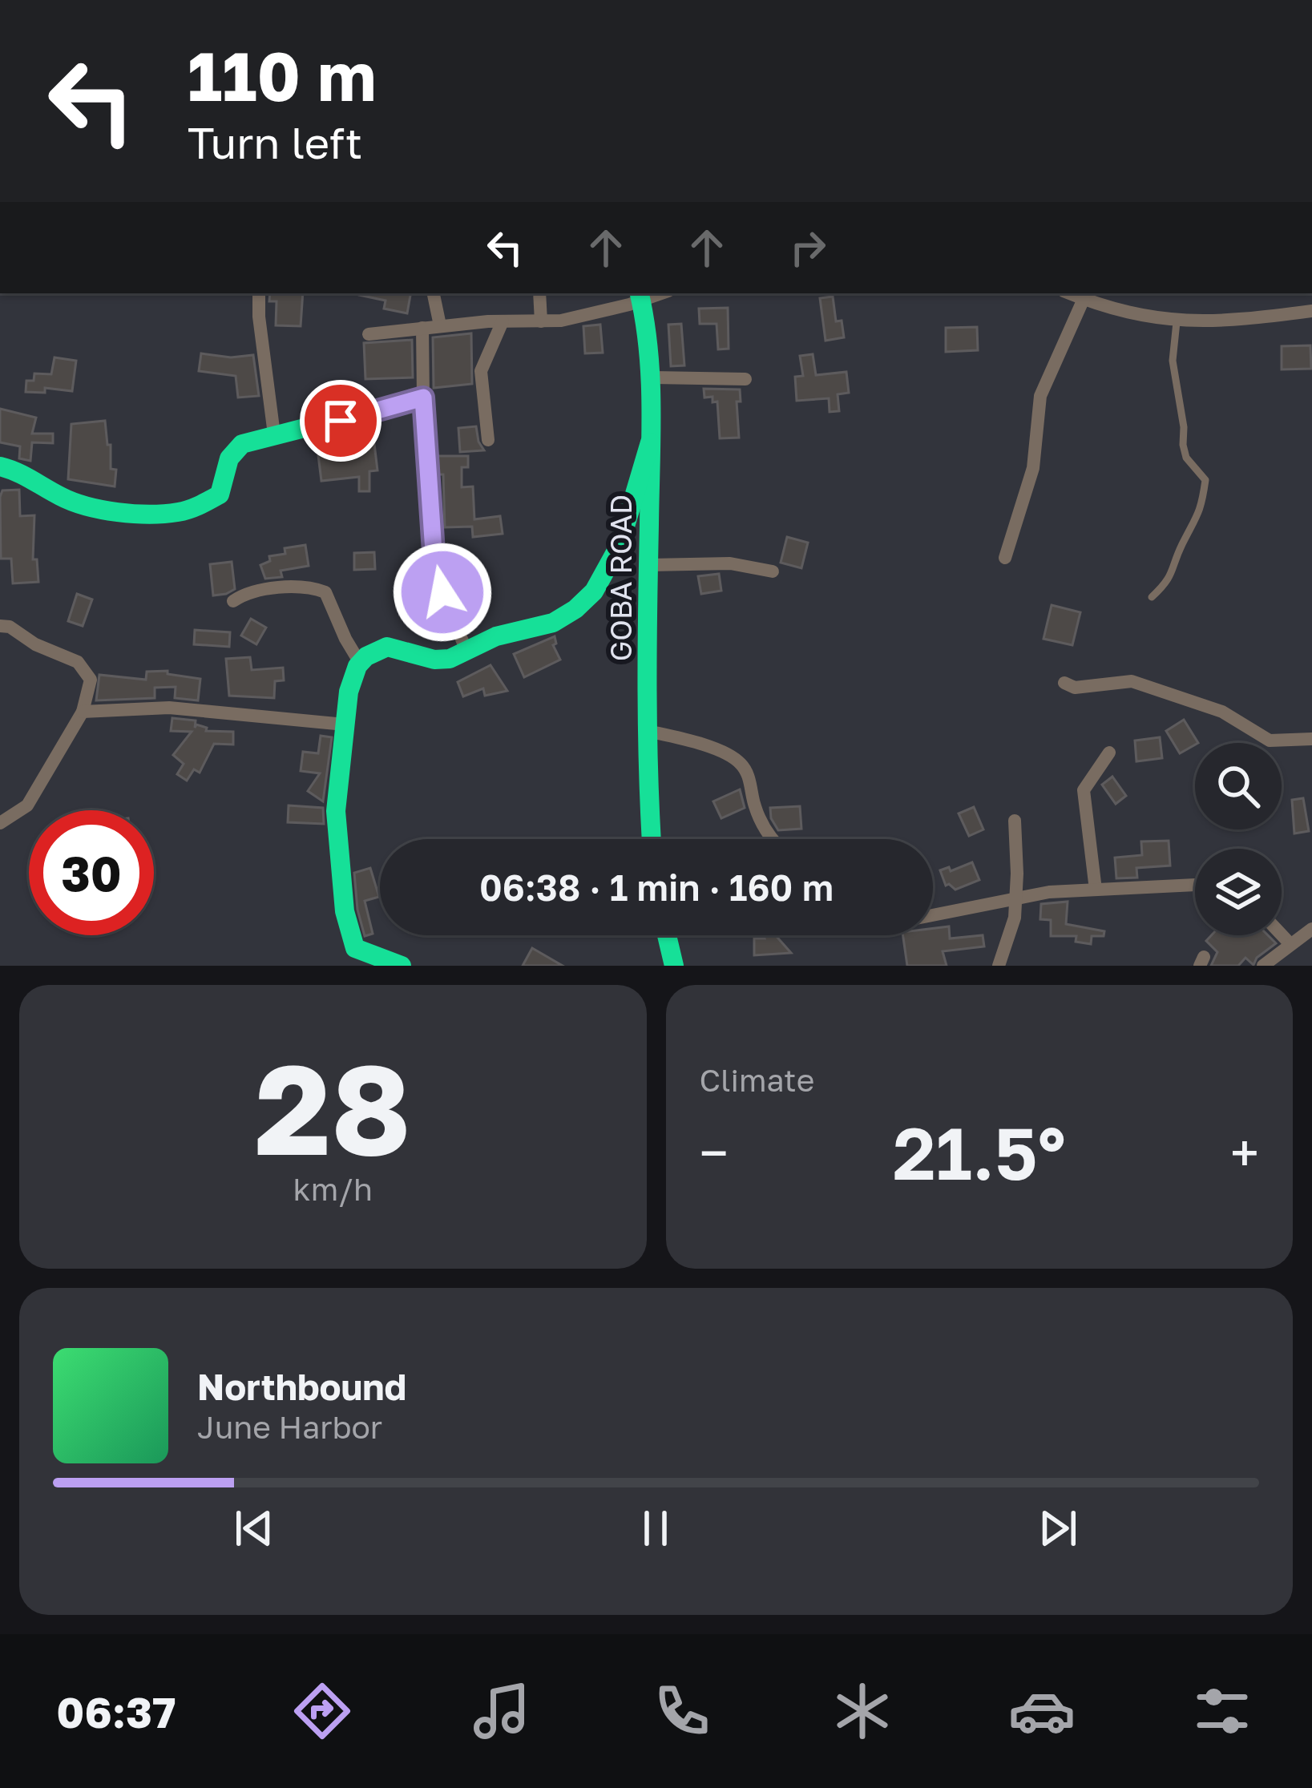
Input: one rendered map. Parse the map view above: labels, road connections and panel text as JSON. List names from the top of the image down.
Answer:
{
  "streets": {
    "street": ["GOBA ROAD"]
  },
  "page": {
    "turn": ["110 m", "Turn left"],
    "limit": "30",
    "trip": "06:38 · 1 min · 160 m",
    "tile": [
      ["28", "km/h"],
      "Climate"
    ],
    "heat": ["−", "21.5°", "+"],
    "song": ["Northbound", "June Harbor"],
    "tabs": "06:37"
  }
}
